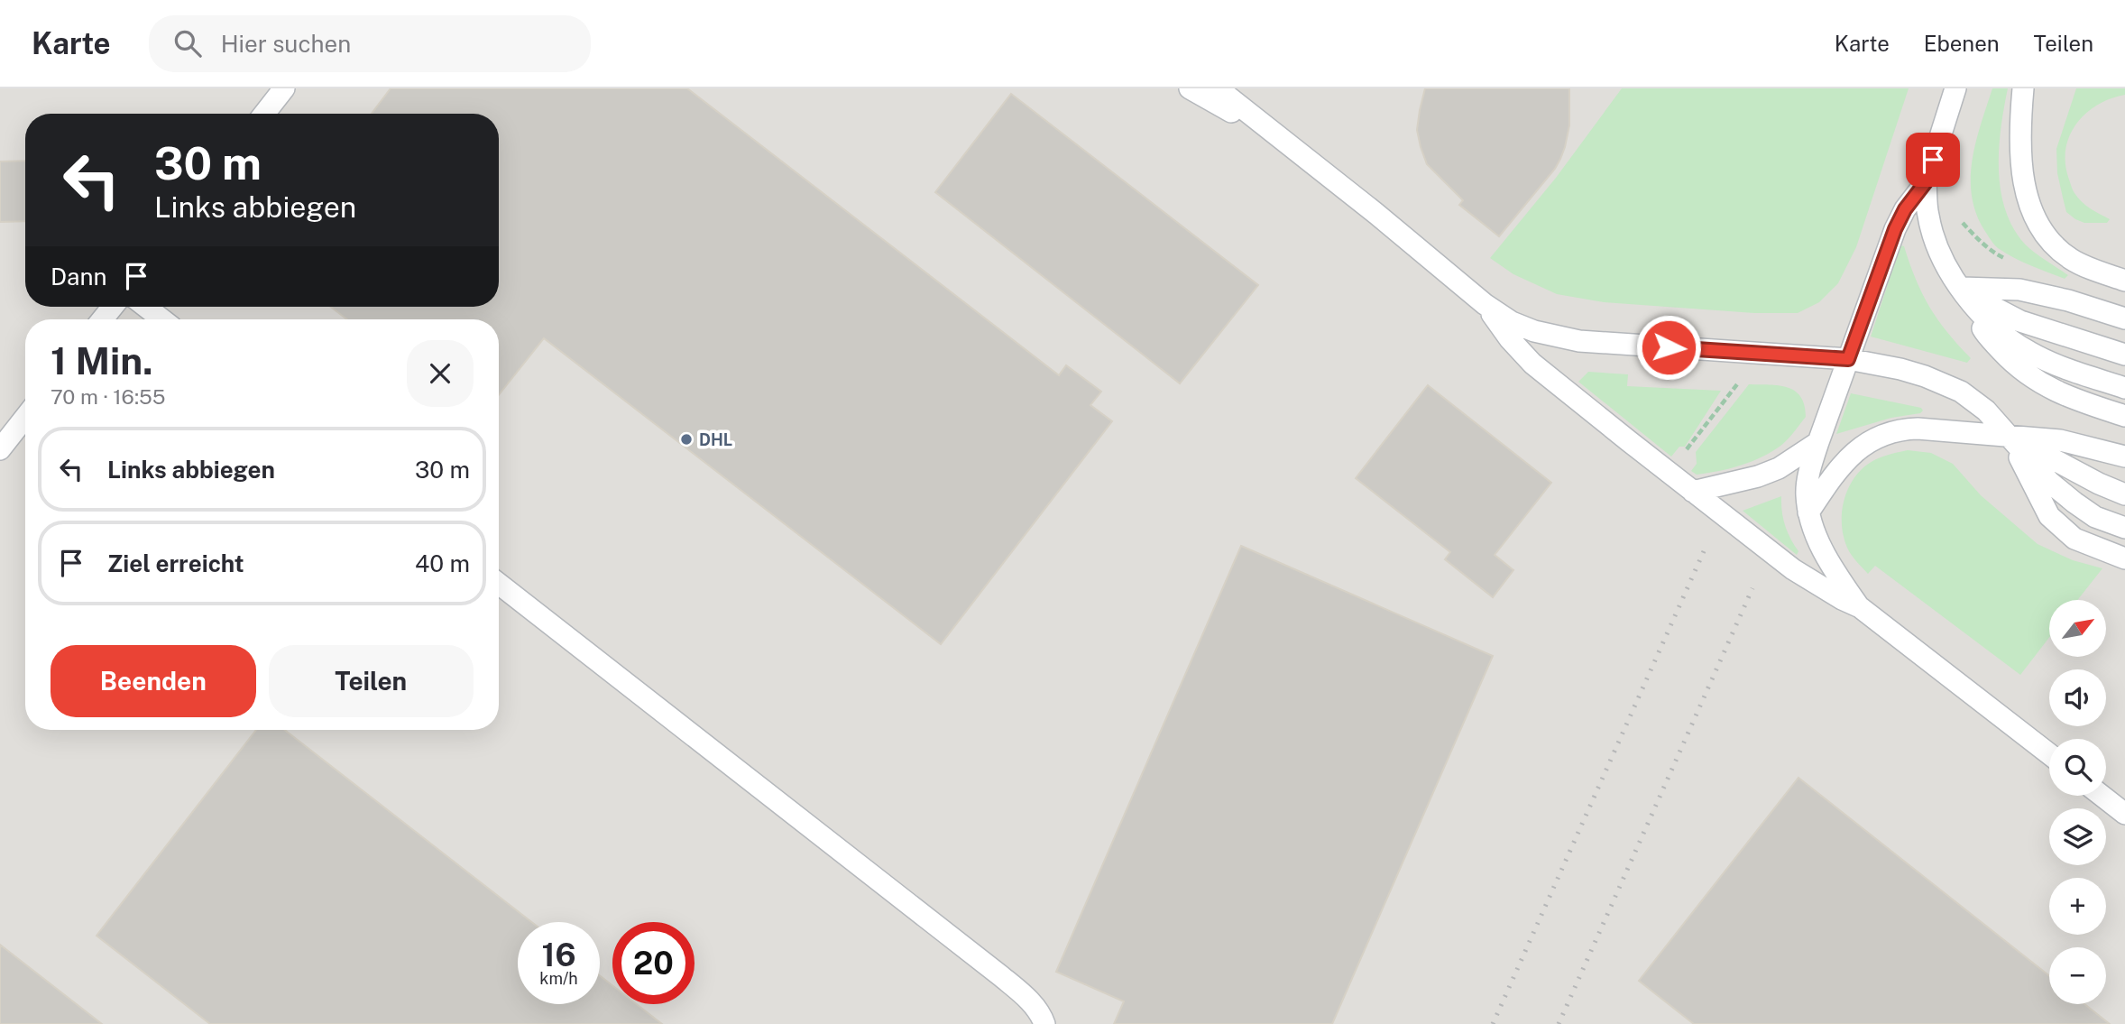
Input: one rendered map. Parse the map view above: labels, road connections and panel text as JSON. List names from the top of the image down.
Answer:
{
  "places": ["DHL"],
  "north": "top right",
  "page": {
    "header": "Karte",
    "search": "Hier suchen",
    "nav": ["Karte", "Ebenen", "Teilen"],
    "turn": ["30 m", "Links abbiegen"],
    "then": "Dann",
    "heading": ["1 Min.", "70 m · 16:55"],
    "list": [
      {
        "name": "Links abbiegen",
        "value": "30 m"
      },
      {
        "name": "Ziel erreicht",
        "value": "40 m"
      }
    ],
    "map_buttons": ["+", "−"],
    "buttons": ["Beenden", "Teilen"],
    "speed": "16 km/h",
    "limit": "20"
  }
}
